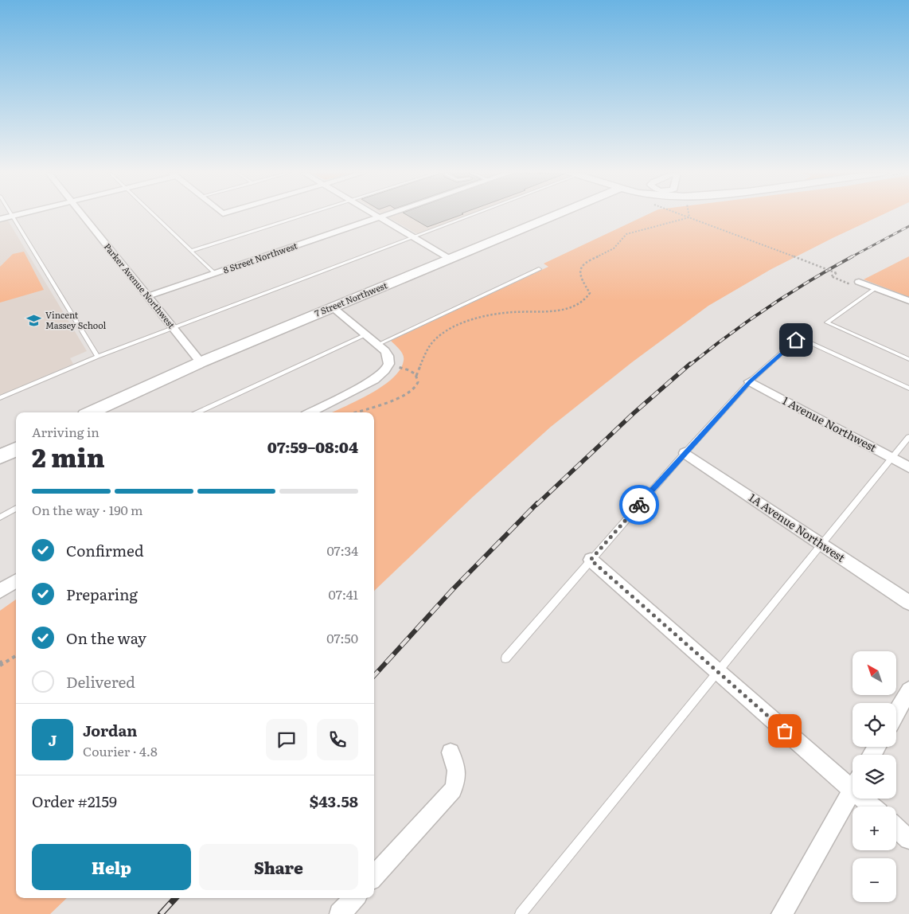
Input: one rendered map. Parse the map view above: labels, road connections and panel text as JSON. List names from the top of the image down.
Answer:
{
  "streets": {
    "street": [
      "8 Street Northwest",
      "Parker Avenue Northwest",
      "7 Street Northwest",
      "1 Avenue Northwest",
      "1A Avenue Northwest"
    ]
  },
  "crossings": [
    ["8 Street Northwest", "Parker Avenue Northwest"],
    ["Parker Avenue Northwest", "7 Street Northwest"]
  ],
  "places": {
    "school or university": ["Vincent Massey School"]
  },
  "north": "top left",
  "page": {
    "heading": ["2 min", "Arriving in", "07:59–08:04"],
    "panel": [
      "Jordan",
      "Courier · 4.8",
      "Order #2159",
      "$43.58"
    ],
    "bar": "On the way · 190 m",
    "list": [
      ["Confirmed", "07:34"],
      ["Preparing", "07:41"],
      ["On the way", "07:50"],
      "Delivered"
    ],
    "map_buttons": ["+", "−"],
    "round": "J",
    "buttons": ["Help", "Share"]
  }
}
